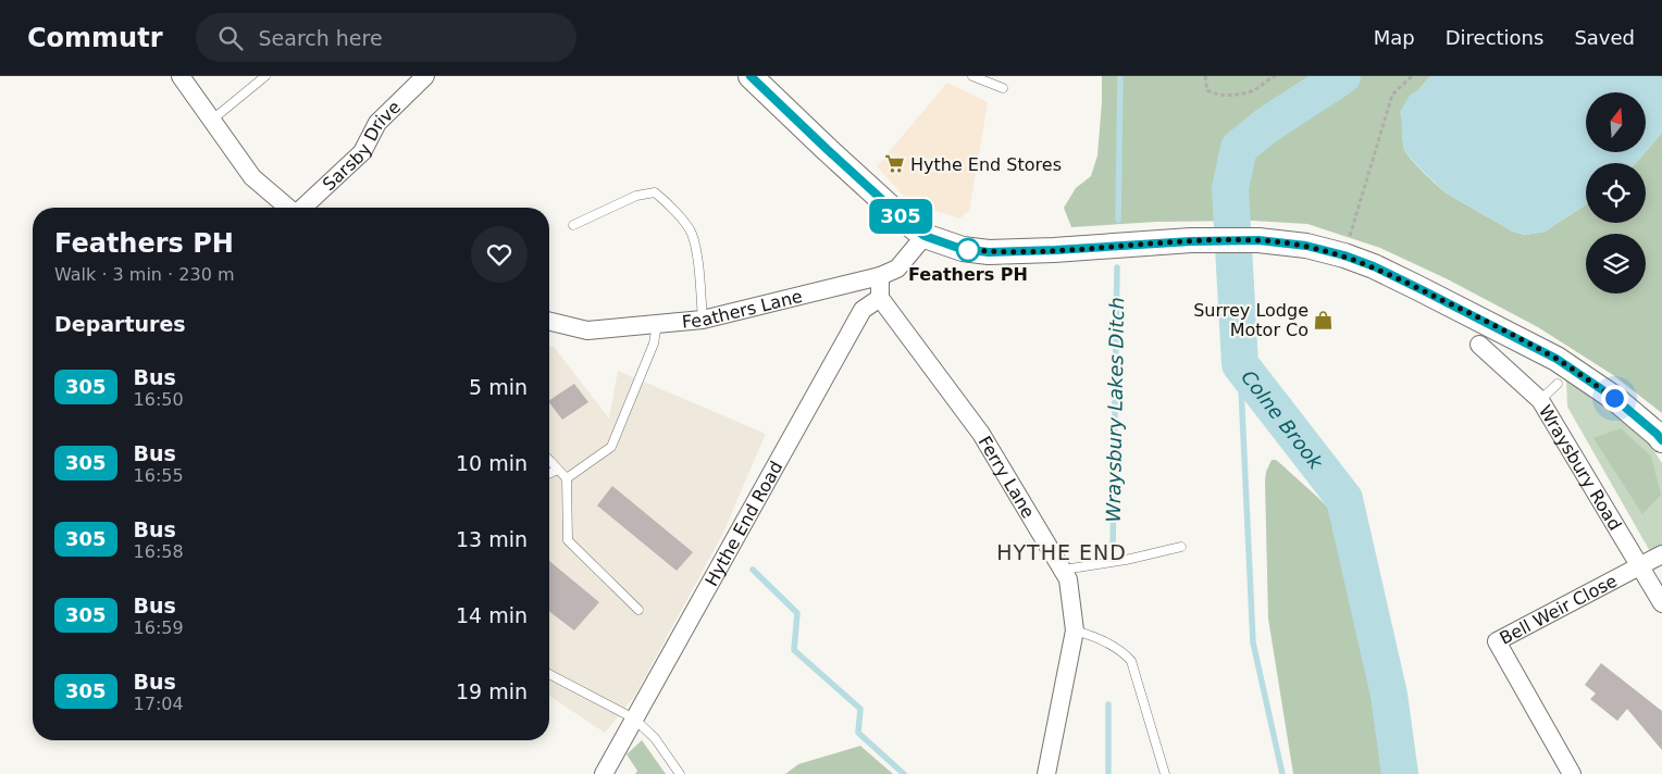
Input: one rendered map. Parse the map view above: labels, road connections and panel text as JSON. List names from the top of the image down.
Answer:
{
  "streets": {
    "street": [
      "Sarsby Drive",
      "Feathers Lane",
      "Wraysbury Road",
      "Ferry Lane",
      "Hythe End Road",
      "Bell Weir Close"
    ]
  },
  "crossings": [
    ["Wraysbury Road", "Bell Weir Close"],
    ["Ferry Lane", "Hythe End Road"]
  ],
  "districts": ["HYTHE END"],
  "water": ["Wraysbury Lakes Ditch", "Colne Brook"],
  "places": {
    "supermarket": ["Hythe End Stores"],
    "other": ["Feathers PH"],
    "shop": ["Surrey Lodge Motor Co"]
  },
  "lines": ["bus line 305"],
  "north": "top",
  "page": {
    "header": "Commutr",
    "search": "Search here",
    "nav": ["Map", "Directions", "Saved"],
    "on_map": "305",
    "heading": [
      ["Feathers PH", "Walk · 3 min · 230 m"],
      "Departures"
    ],
    "list": [
      {
        "mark": "305",
        "name": "Bus",
        "note": "16:50",
        "value": "5 min"
      },
      {
        "mark": "305",
        "name": "Bus",
        "note": "16:55",
        "value": "10 min"
      },
      {
        "mark": "305",
        "name": "Bus",
        "note": "16:58",
        "value": "13 min"
      },
      {
        "mark": "305",
        "name": "Bus",
        "note": "16:59",
        "value": "14 min"
      },
      {
        "mark": "305",
        "name": "Bus",
        "note": "17:04",
        "value": "19 min"
      }
    ]
  }
}
